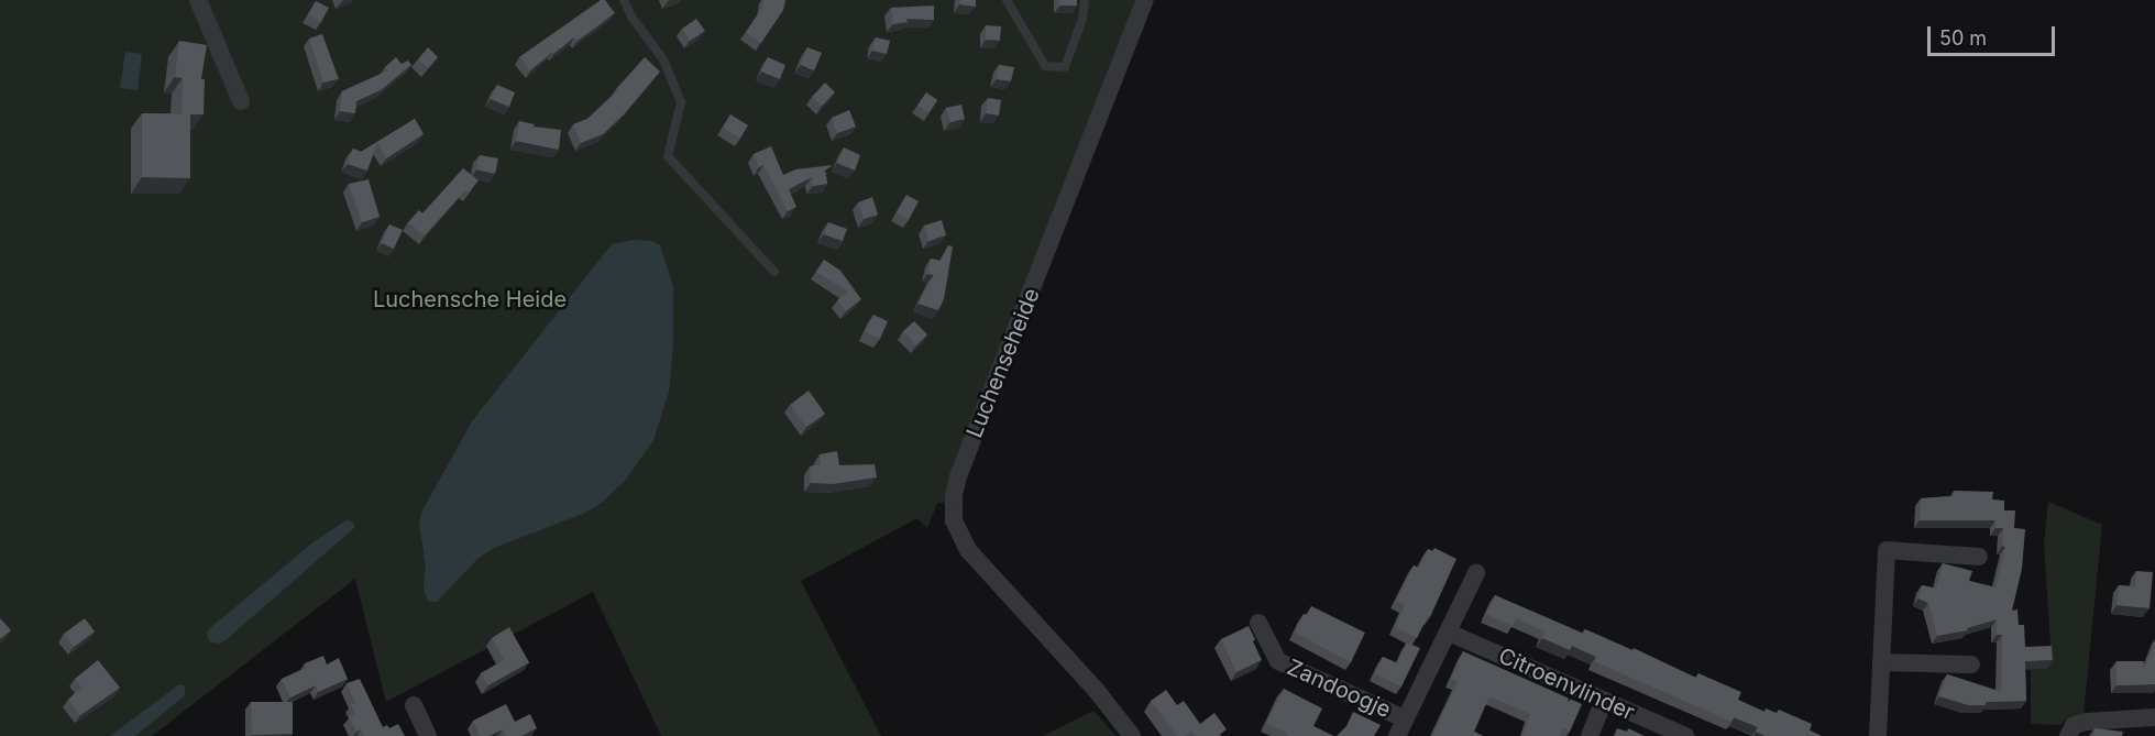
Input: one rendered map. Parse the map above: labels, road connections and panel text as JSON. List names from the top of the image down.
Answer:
{
  "streets": {
    "street": ["Luchenseheide", "Citroenvlinder", "Zandoogje"]
  },
  "parks": ["Luchensche Heide"],
  "scale_bar": "50 m"
}
